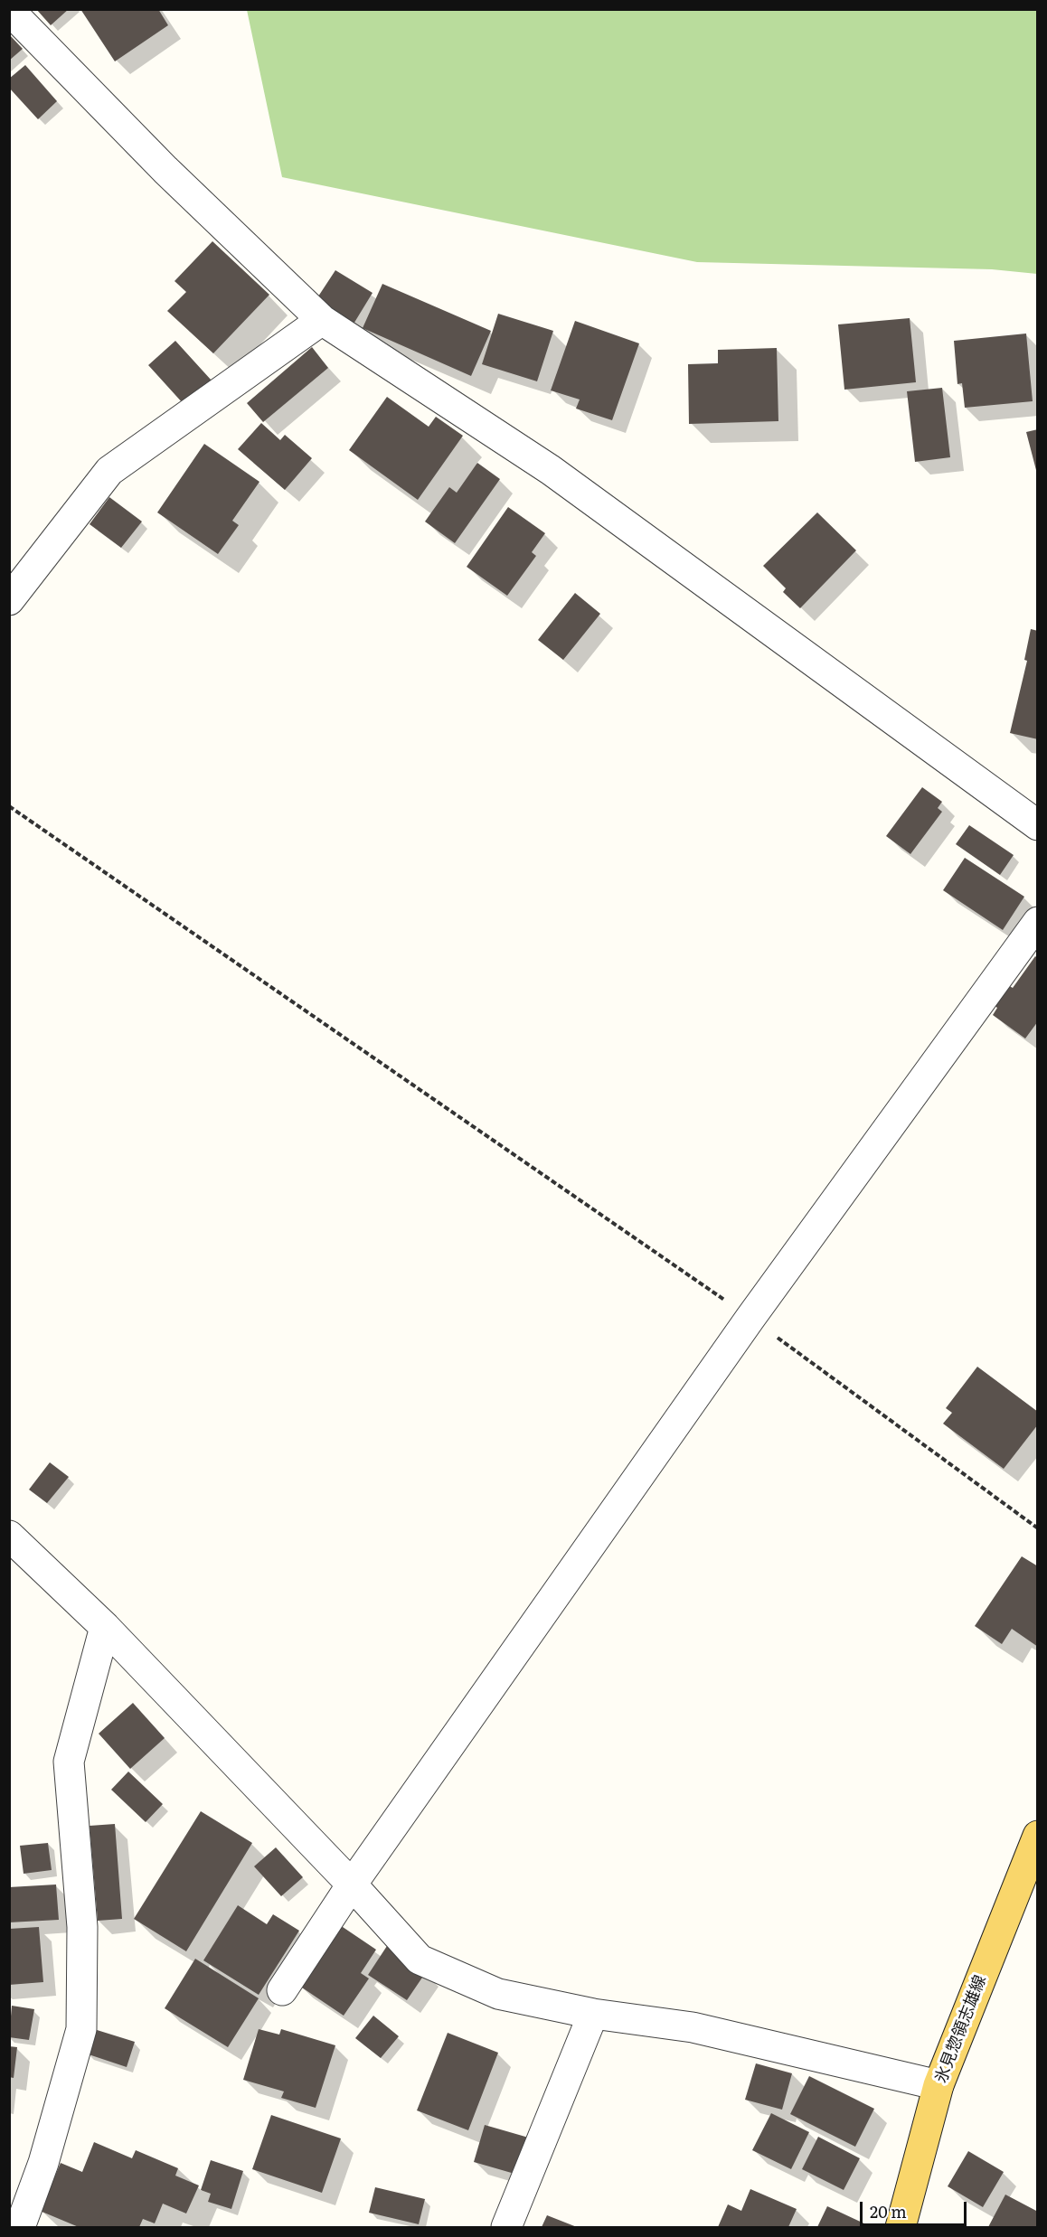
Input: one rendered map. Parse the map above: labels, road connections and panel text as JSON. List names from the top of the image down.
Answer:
{
  "streets": {
    "main road": ["氷見惣領志雄線"]
  },
  "scale_bar": "20 m"
}
